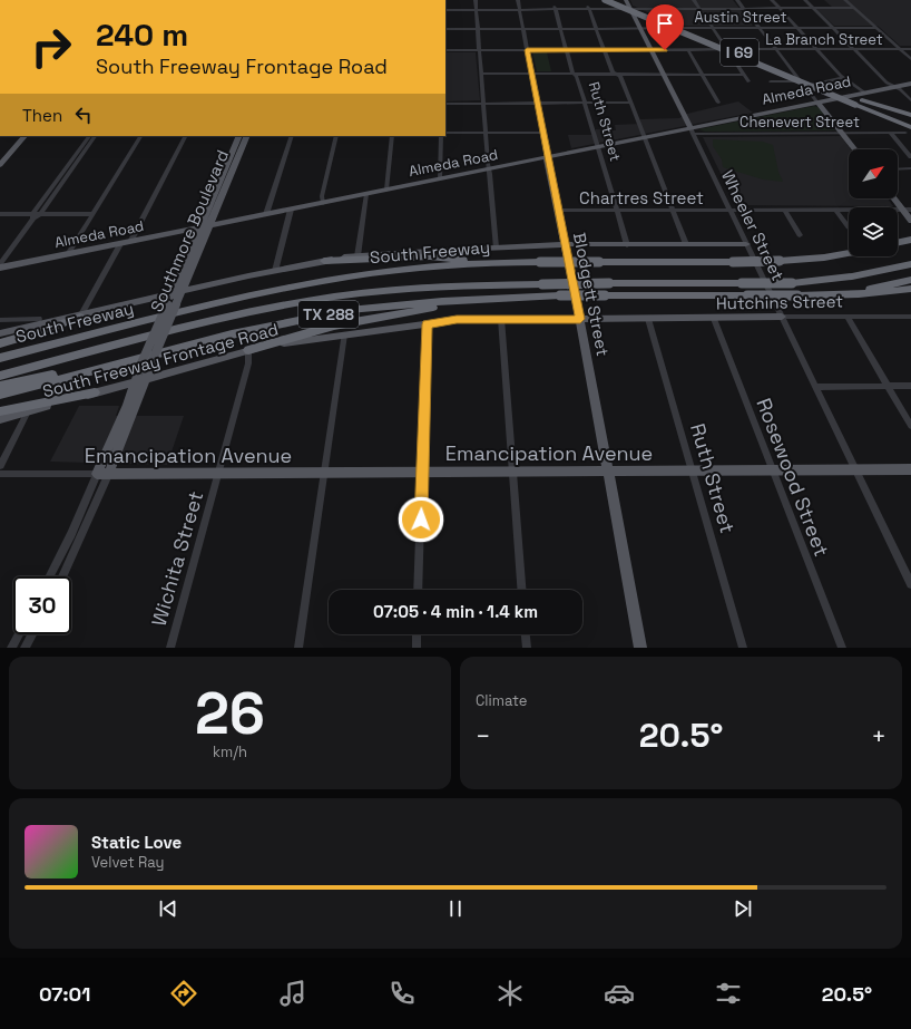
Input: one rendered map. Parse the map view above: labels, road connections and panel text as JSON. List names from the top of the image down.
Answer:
{
  "streets": {
    "highway": ["I 69", "South Freeway", "TX 288"],
    "main road": [
      "Almeda Road",
      "Wheeler Street",
      "Southmore Boulevard",
      "Blodgett Street",
      "Hutchins Street",
      "South Freeway Frontage Road",
      "Emancipation Avenue"
    ],
    "street": [
      "Austin Street",
      "La Branch Street",
      "Ruth Street",
      "Chenevert Street",
      "Chartres Street",
      "Rosewood Street",
      "Wichita Street"
    ]
  },
  "crossings": [
    ["Austin Street", "Ruth Street"],
    ["Austin Street", "Wheeler Street"],
    ["Austin Street", "Blodgett Street"],
    ["La Branch Street", "Ruth Street"],
    ["La Branch Street", "Wheeler Street"],
    ["La Branch Street", "Blodgett Street"],
    ["Almeda Road", "Ruth Street"],
    ["Almeda Road", "Chenevert Street"],
    ["Almeda Road", "Wheeler Street"],
    ["Almeda Road", "Southmore Boulevard"],
    ["Almeda Road", "Blodgett Street"],
    ["Ruth Street", "Chartres Street"],
    ["Ruth Street", "Hutchins Street"],
    ["Ruth Street", "South Freeway Frontage Road"],
    ["Ruth Street", "Emancipation Avenue"],
    ["Chenevert Street", "Wheeler Street"],
    ["Chartres Street", "Wheeler Street"],
    ["Chartres Street", "Blodgett Street"],
    ["Wheeler Street", "Hutchins Street"],
    ["Wheeler Street", "Emancipation Avenue"],
    ["Southmore Boulevard", "TX 288"],
    ["Southmore Boulevard", "South Freeway Frontage Road"],
    ["Southmore Boulevard", "Emancipation Avenue"],
    ["Blodgett Street", "South Freeway Frontage Road"],
    ["Blodgett Street", "Emancipation Avenue"],
    ["Hutchins Street", "South Freeway Frontage Road"],
    ["Hutchins Street", "Rosewood Street"],
    ["South Freeway Frontage Road", "Wichita Street"],
    ["Emancipation Avenue", "Rosewood Street"],
    ["Emancipation Avenue", "Wichita Street"]
  ],
  "north": "top right",
  "page": {
    "turn": ["240 m", "South Freeway Frontage Road"],
    "then": "Then",
    "limit": "30",
    "trip": "07:05 · 4 min · 1.4 km",
    "tile": [
      ["26", "km/h"],
      "Climate"
    ],
    "heat": ["−", "20.5°", "+"],
    "song": ["Static Love", "Velvet Ray"],
    "tabs": ["07:01", "20.5°"]
  }
}
